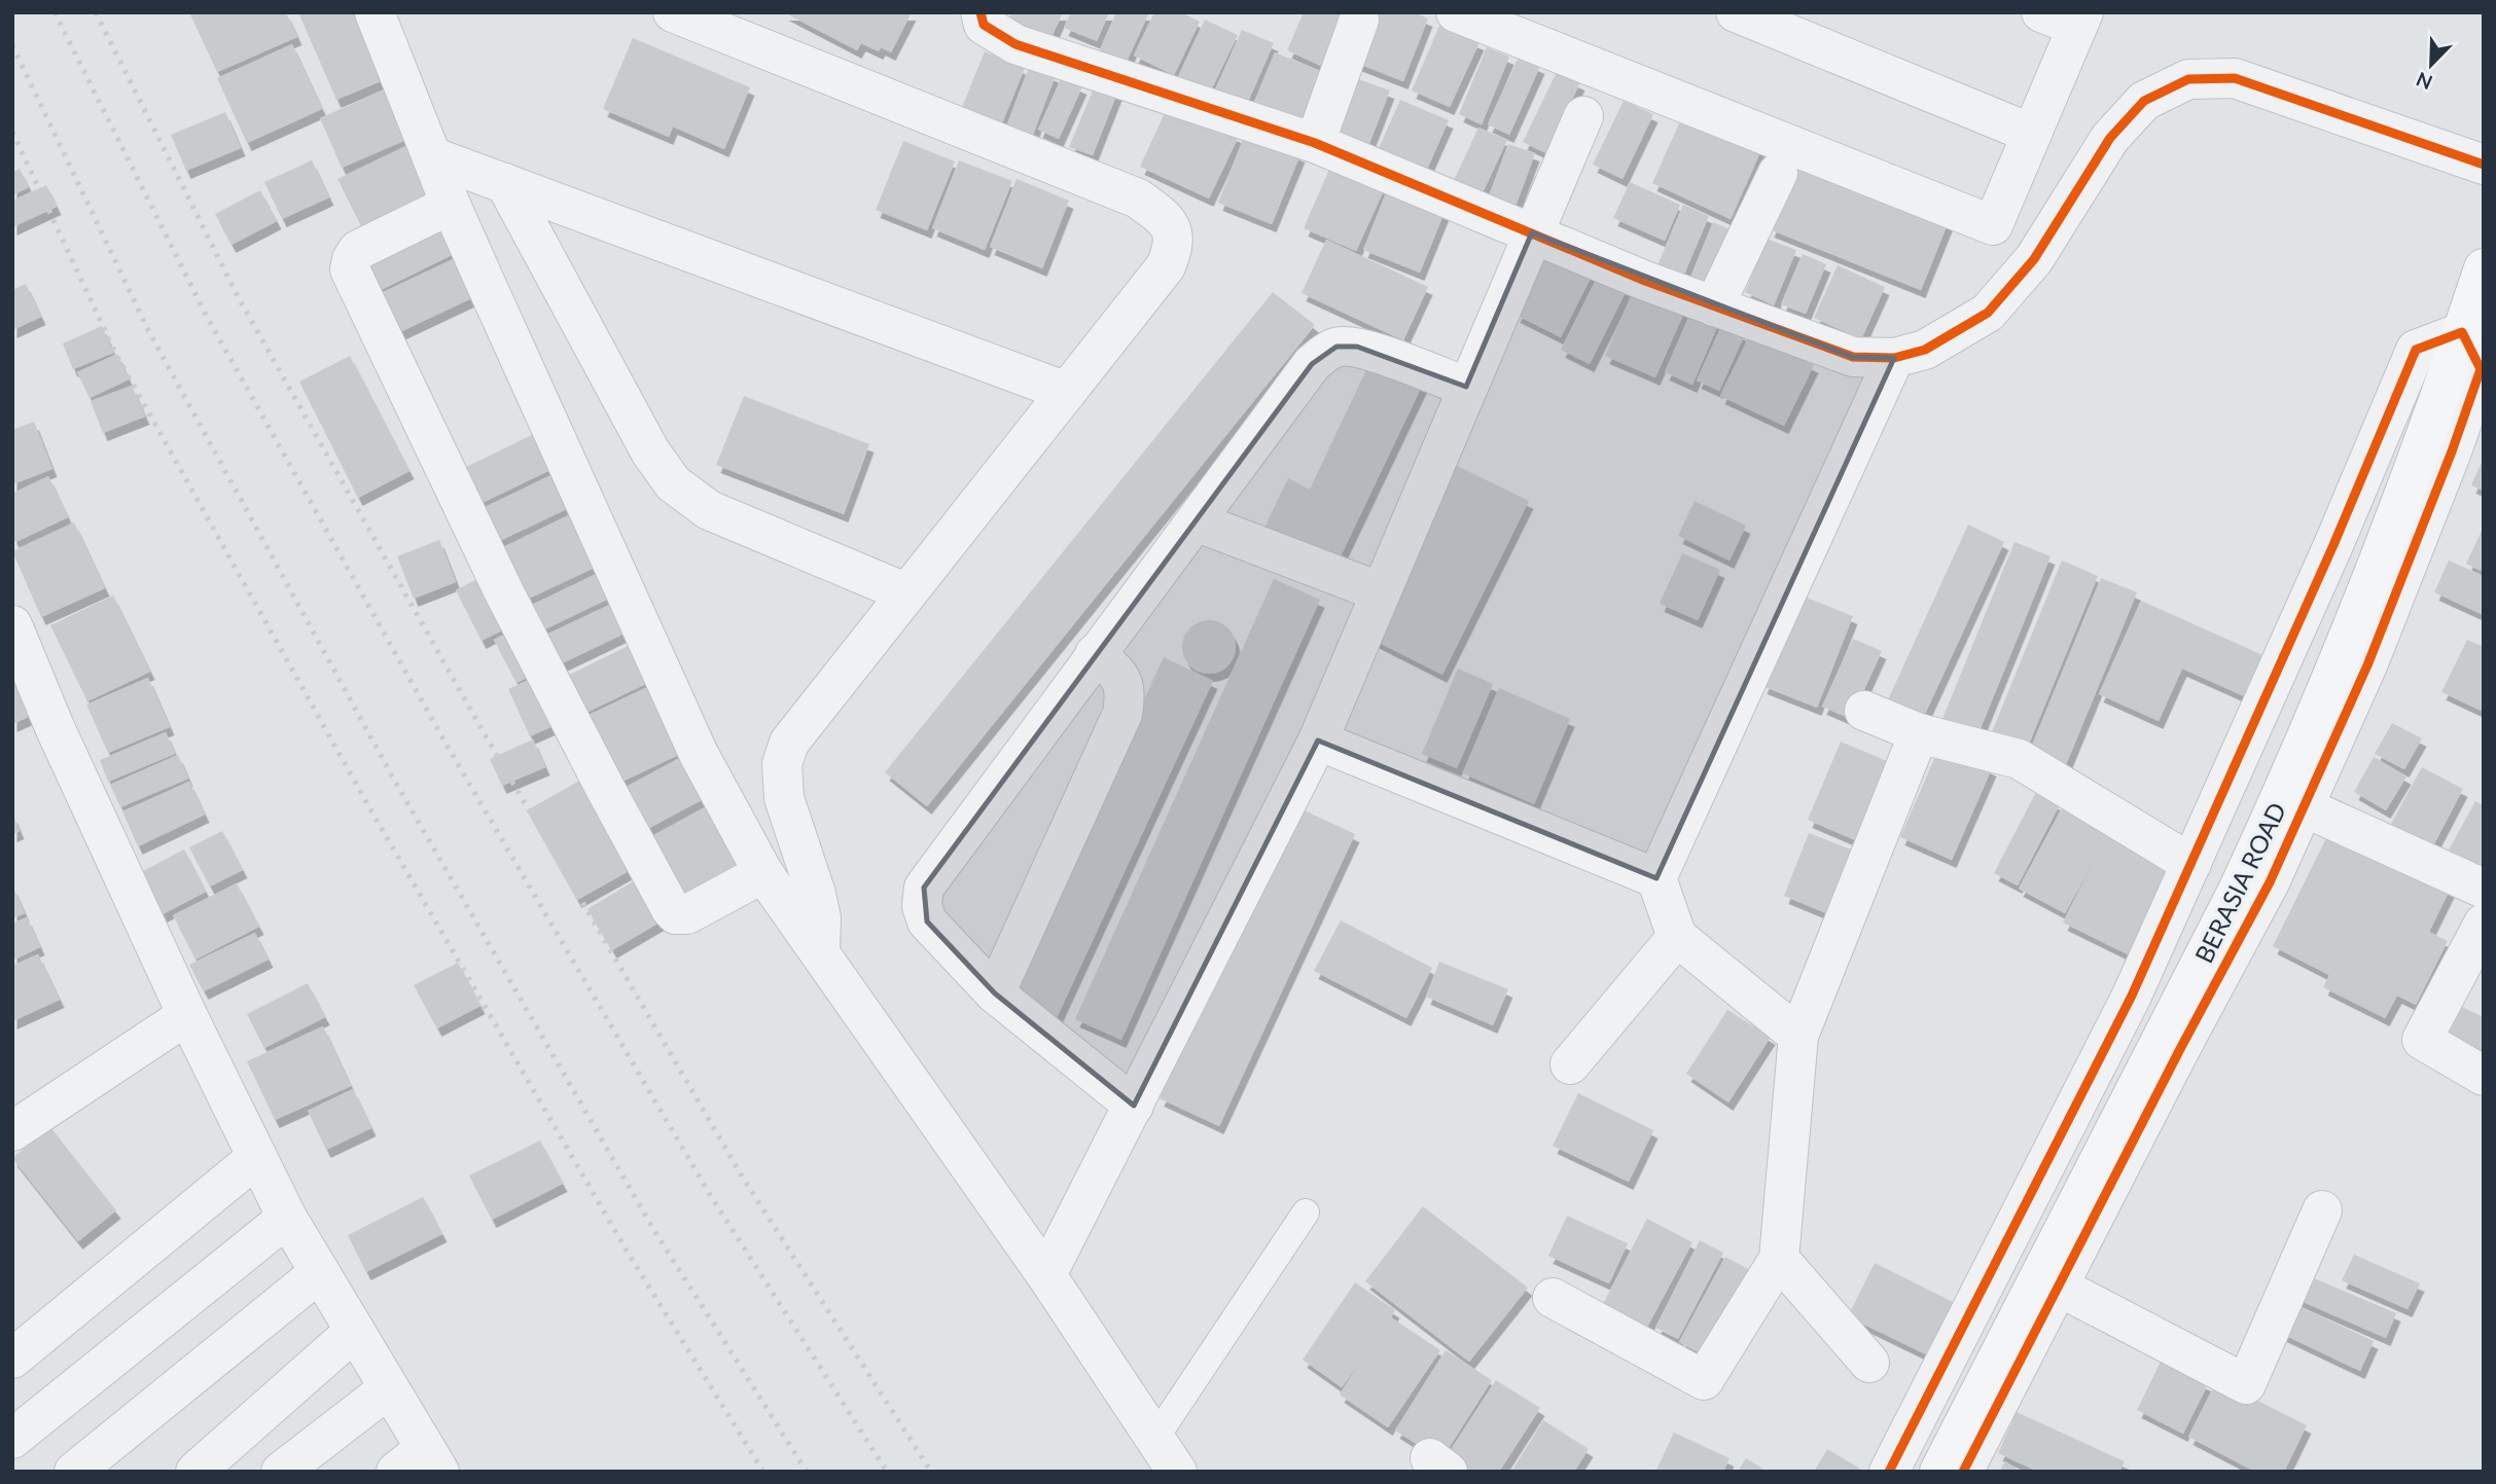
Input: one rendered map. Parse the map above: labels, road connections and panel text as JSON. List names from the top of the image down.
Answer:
{
  "streets": {
    "main road": ["BERASIA ROAD"]
  },
  "north": "bottom left"
}
